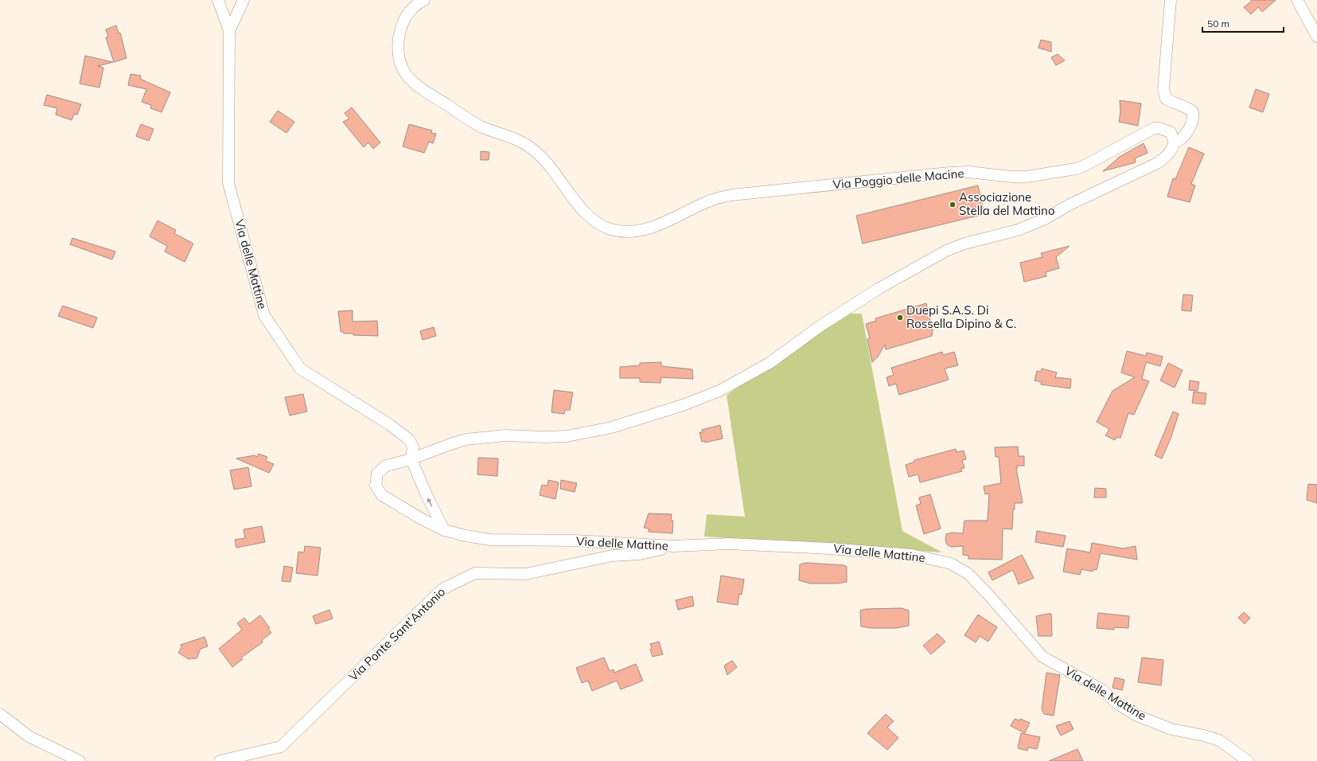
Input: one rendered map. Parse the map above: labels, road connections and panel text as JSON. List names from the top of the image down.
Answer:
{
  "streets": {
    "street": ["Via Poggio delle Macine", "Via delle Mattine", "Via Ponte Sant'Antonio"]
  },
  "crossings": [
    ["Via delle Mattine", "Via Ponte Sant'Antonio"]
  ],
  "places": ["Associazione Stella del Mattino", "Duepi S.A.S. Di Rossella Dipino & C."],
  "scale_bar": "50 m"
}
